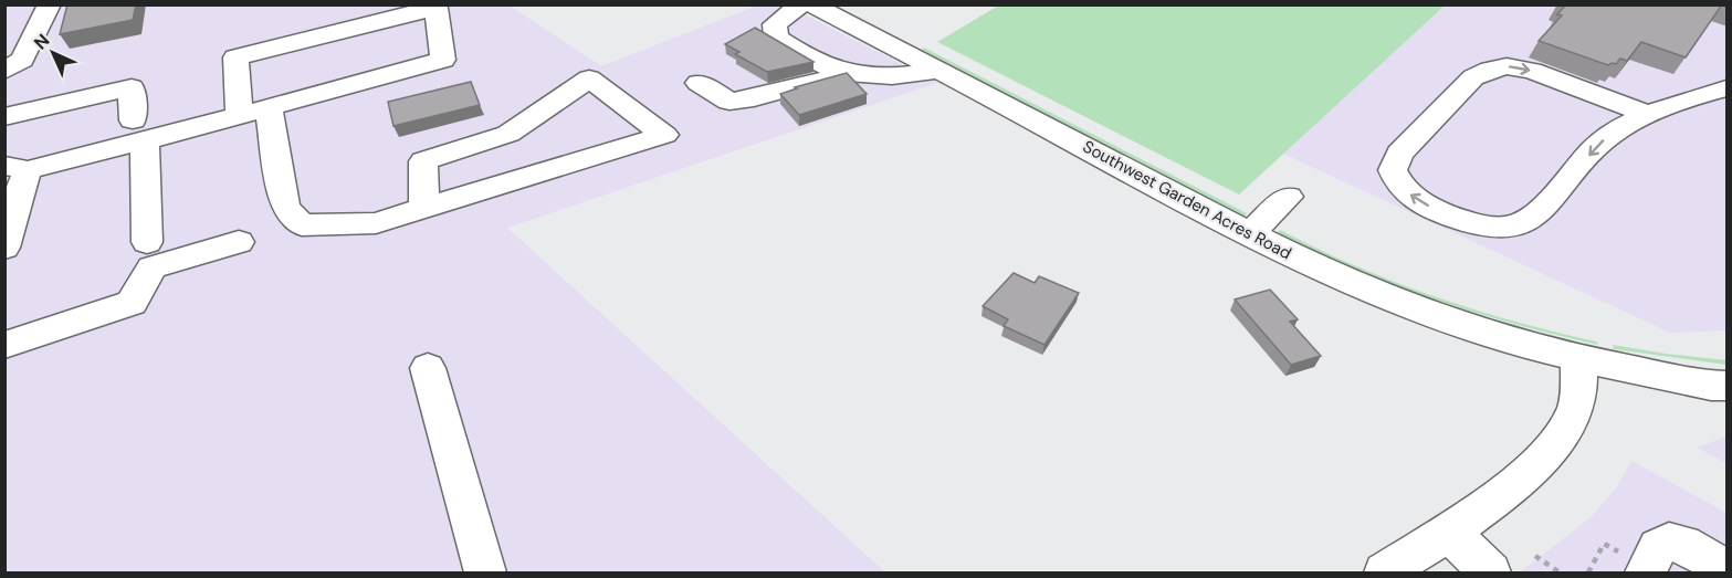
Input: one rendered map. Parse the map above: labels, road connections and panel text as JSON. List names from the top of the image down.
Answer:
{
  "streets": {
    "street": ["Southwest Garden Acres Road"]
  },
  "north": "top left"
}
